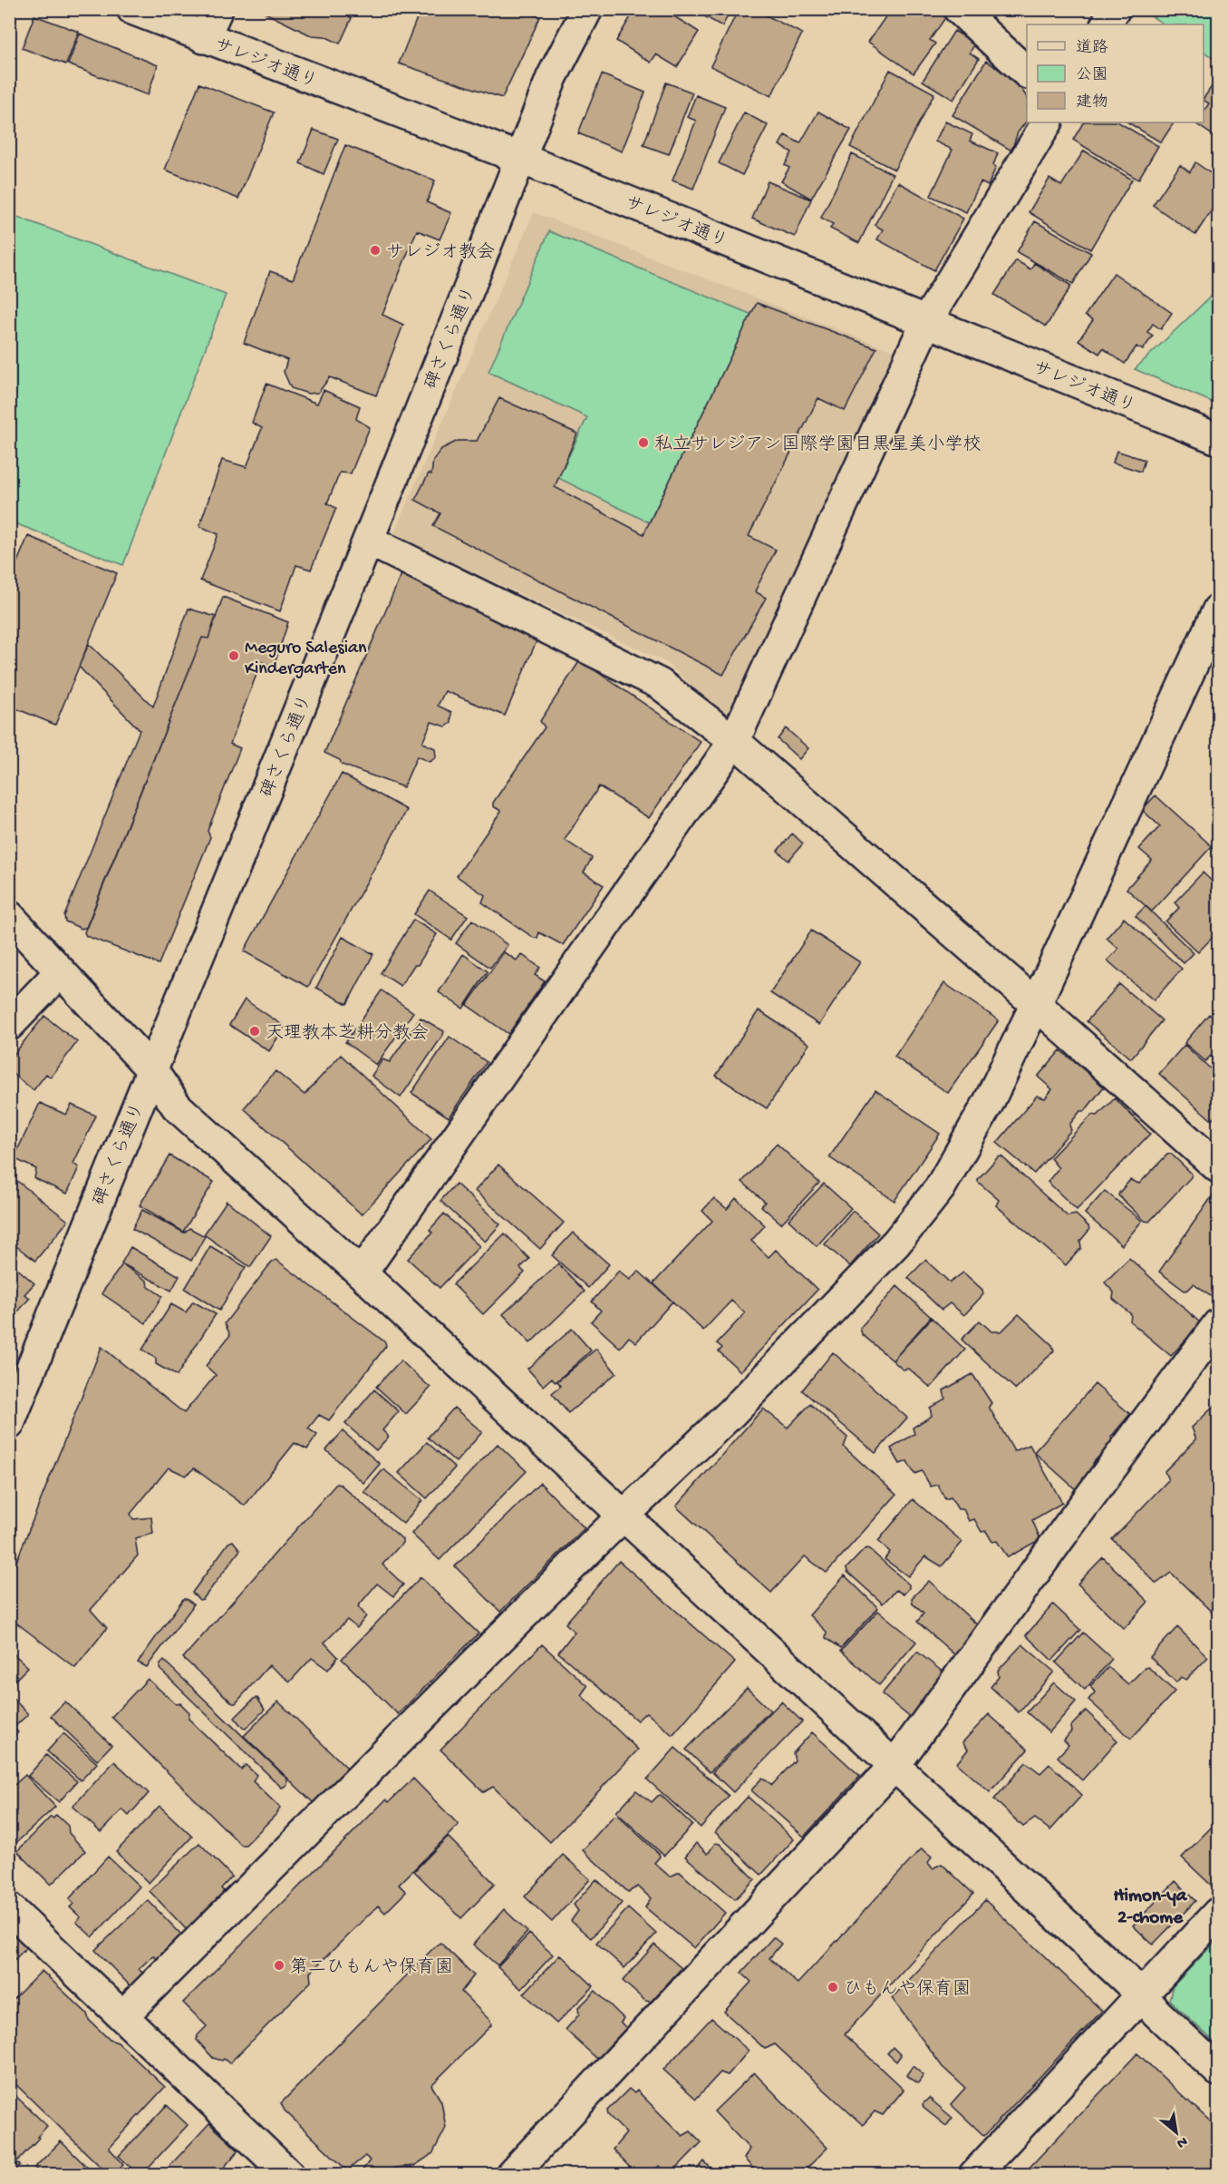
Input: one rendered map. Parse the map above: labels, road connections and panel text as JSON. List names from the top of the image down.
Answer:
{
  "streets": {
    "street": ["サレジオ通り", "碑さくら通り"]
  },
  "crossings": [
    ["サレジオ通り", "碑さくら通り"]
  ],
  "districts": ["Himon-ya 2-chome"],
  "places": [
    "サレジオ教会",
    "私立サレジアン国際学園目黒星美小学校",
    "Meguro Salesian Kindergarten",
    "天理教本芝耕分教会",
    "第二ひもんや保育園",
    "ひもんや保育園"
  ],
  "legend": ["道路", "公園", "建物"],
  "north": "bottom right"
}
